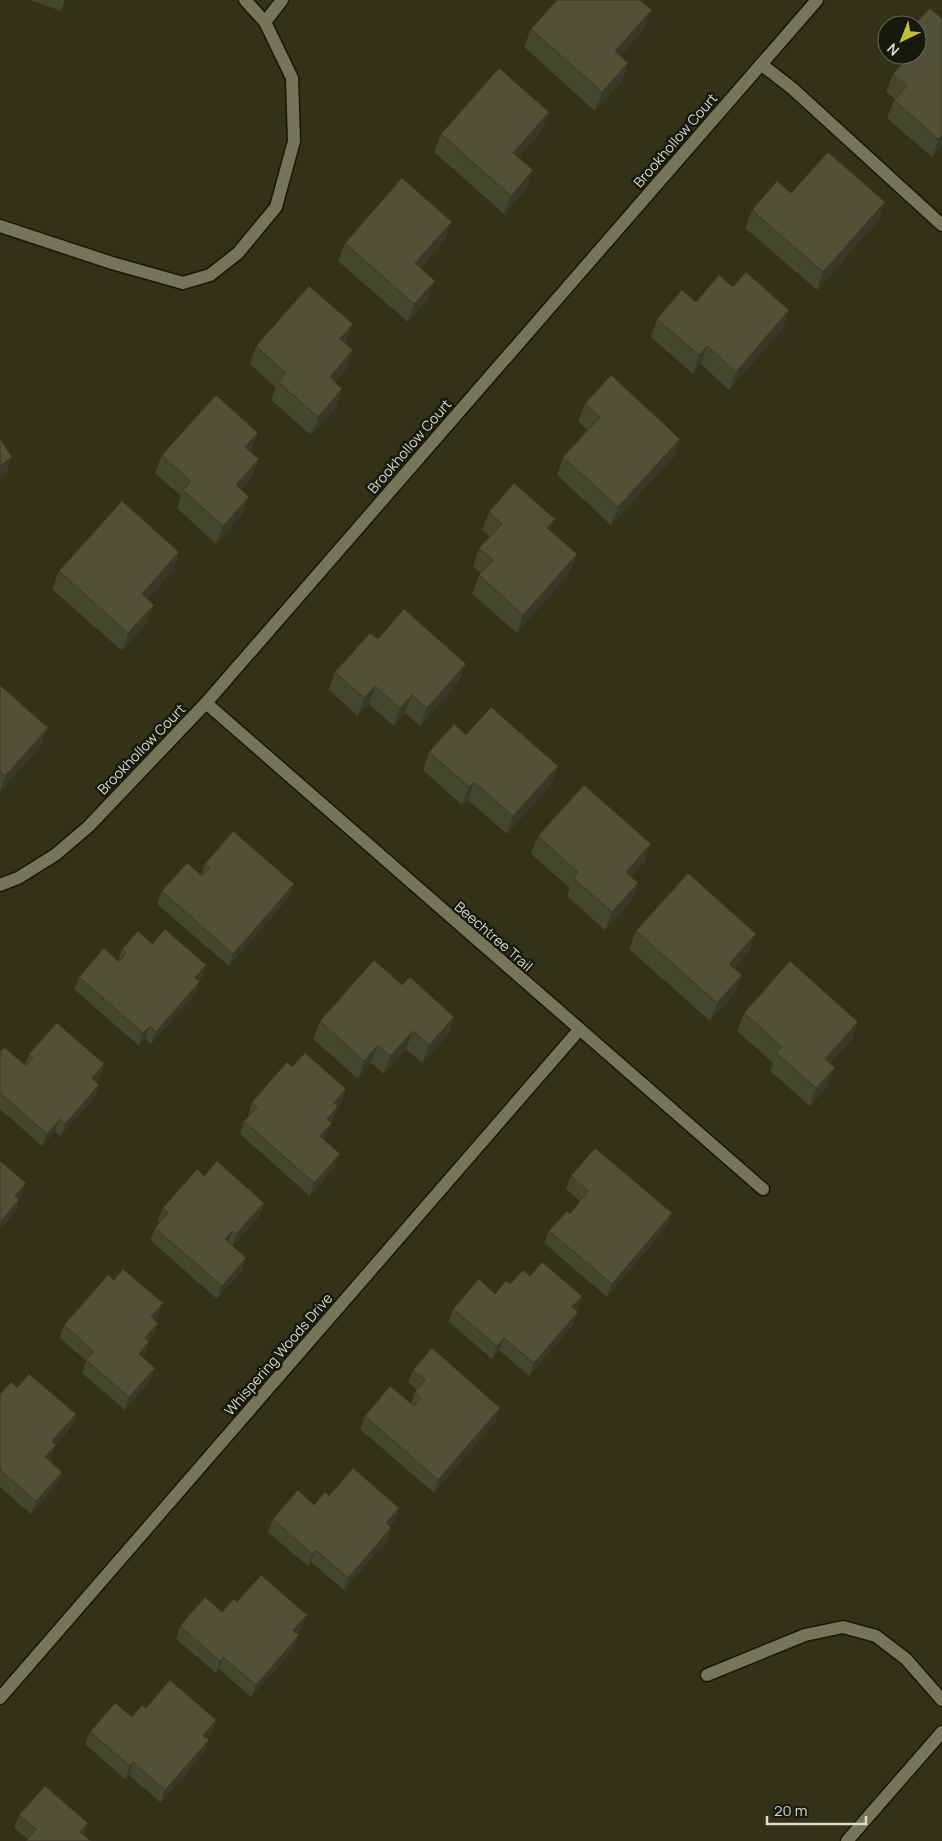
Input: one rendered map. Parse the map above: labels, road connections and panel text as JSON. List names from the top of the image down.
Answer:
{
  "streets": {
    "street": ["Brookhollow Court", "Beechtree Trail", "Whispering Woods Drive"]
  },
  "crossings": [
    ["Brookhollow Court", "Beechtree Trail"],
    ["Beechtree Trail", "Whispering Woods Drive"]
  ],
  "scale_bar": "20 m",
  "north": "bottom left"
}
